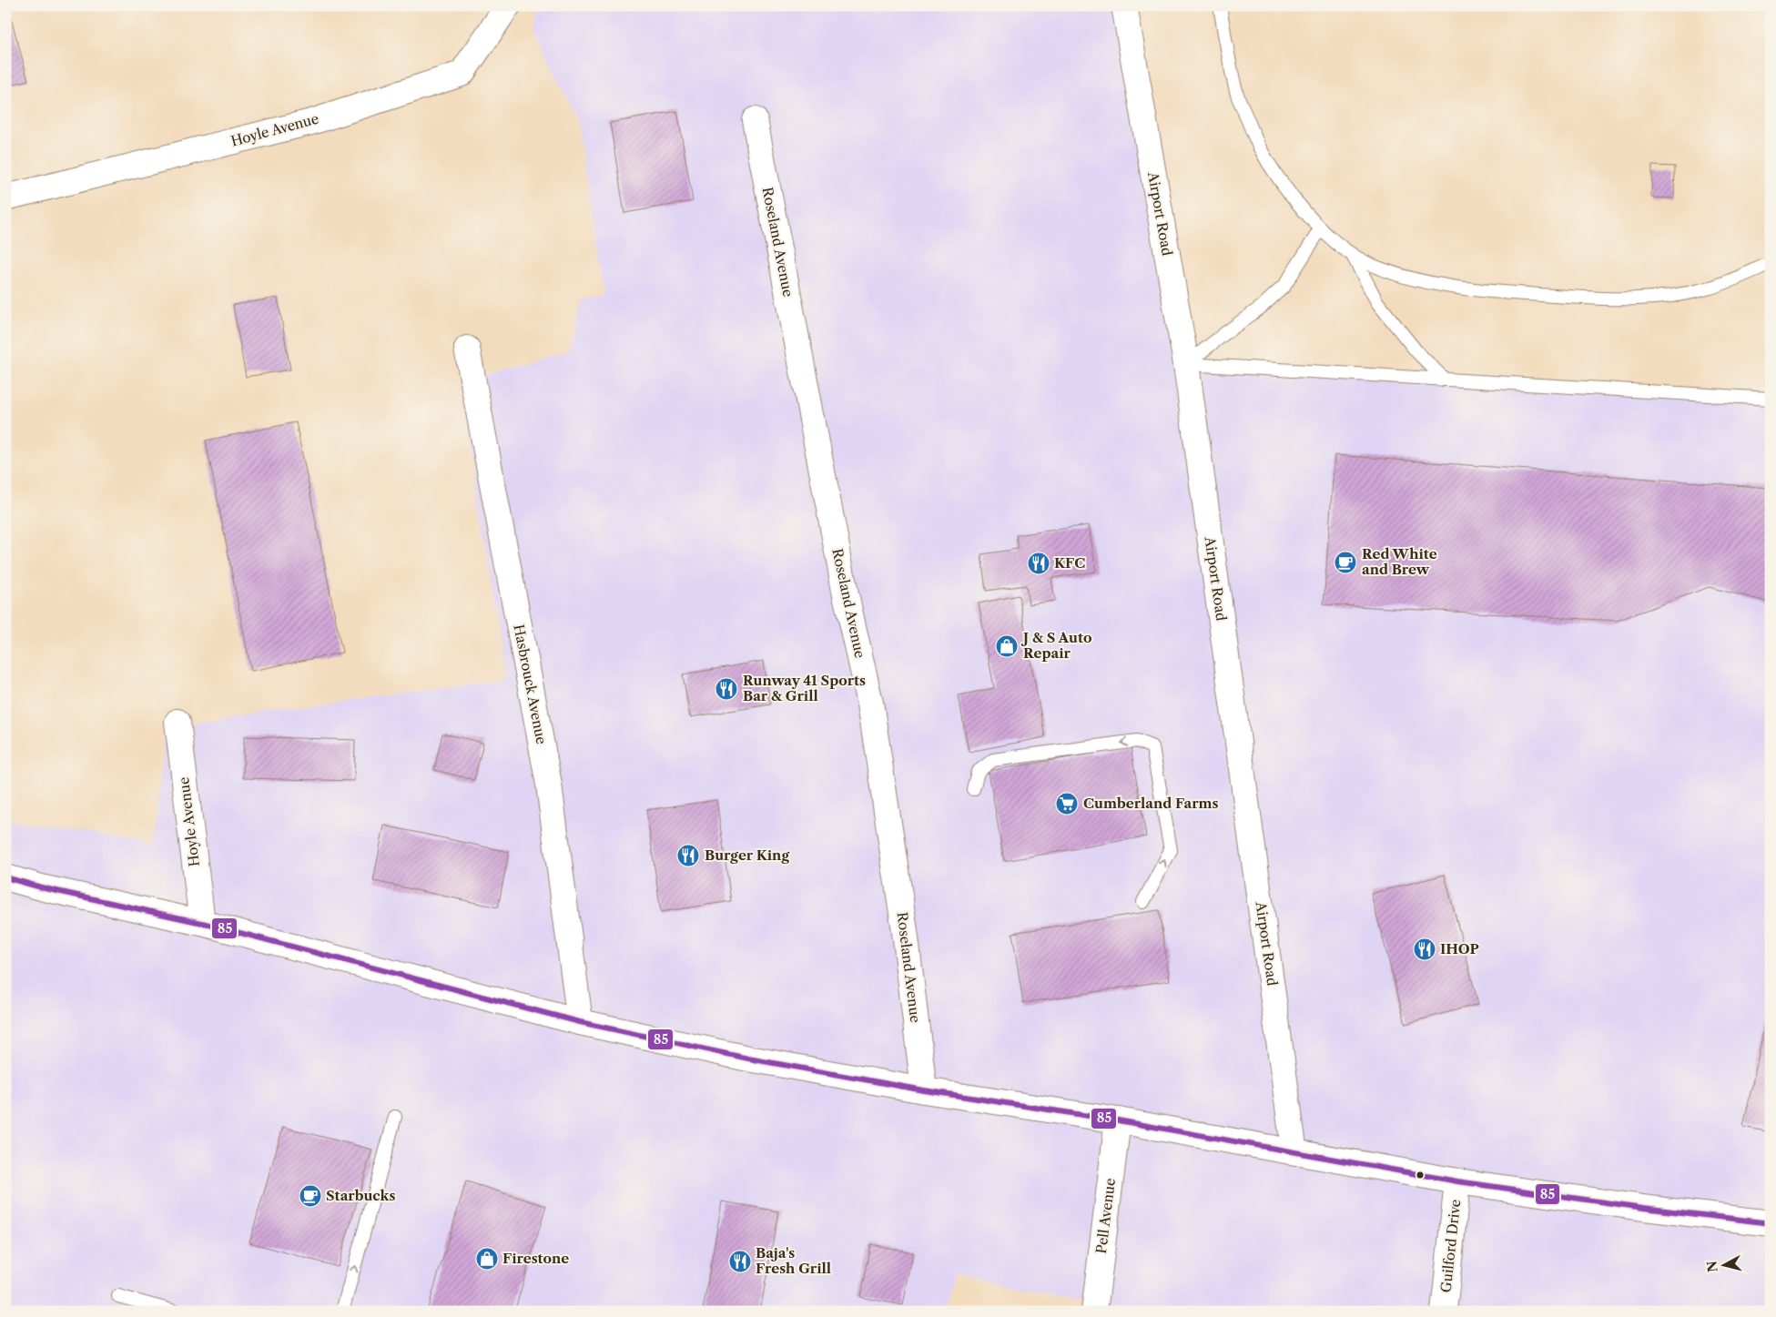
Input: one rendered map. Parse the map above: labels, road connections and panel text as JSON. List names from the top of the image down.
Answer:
{
  "streets": {
    "main road": [
      "Hoyle Avenue",
      "Airport Road",
      "Roseland Avenue",
      "Hasbrouck Avenue",
      "Pell Avenue",
      "Guilford Drive"
    ]
  },
  "places": {
    "cafe": ["Red White and Brew", "Starbucks"],
    "restaurant": [
      "KFC",
      "Runway 41 Sports Bar & Grill",
      "Burger King",
      "IHOP",
      "Baja's Fresh Grill"
    ],
    "shop": ["J & S Auto Repair", "Firestone"],
    "supermarket": ["Cumberland Farms"]
  },
  "lines": ["transit line 85"],
  "north": "left"
}
